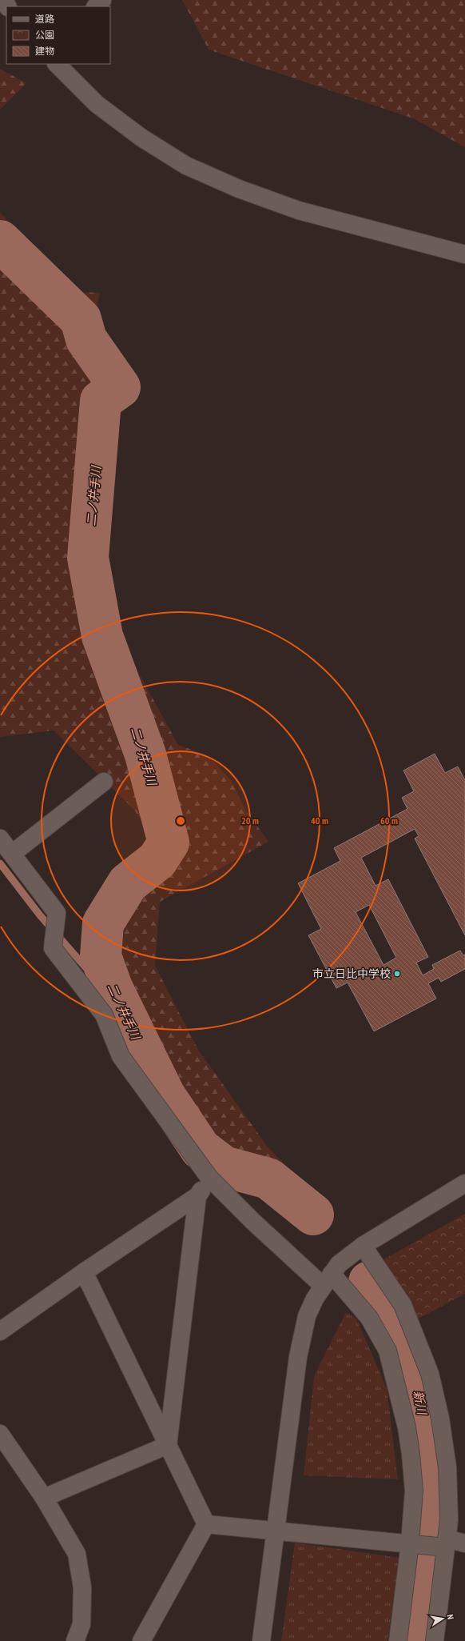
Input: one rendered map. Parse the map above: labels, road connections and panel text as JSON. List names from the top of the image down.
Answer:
{
  "water": ["二ノ井手川", "新川"],
  "places": ["市立日比中学校"],
  "legend": ["道路", "公園", "建物"],
  "north": "right",
  "rings": ["20 m", "40 m", "60 m"]
}
